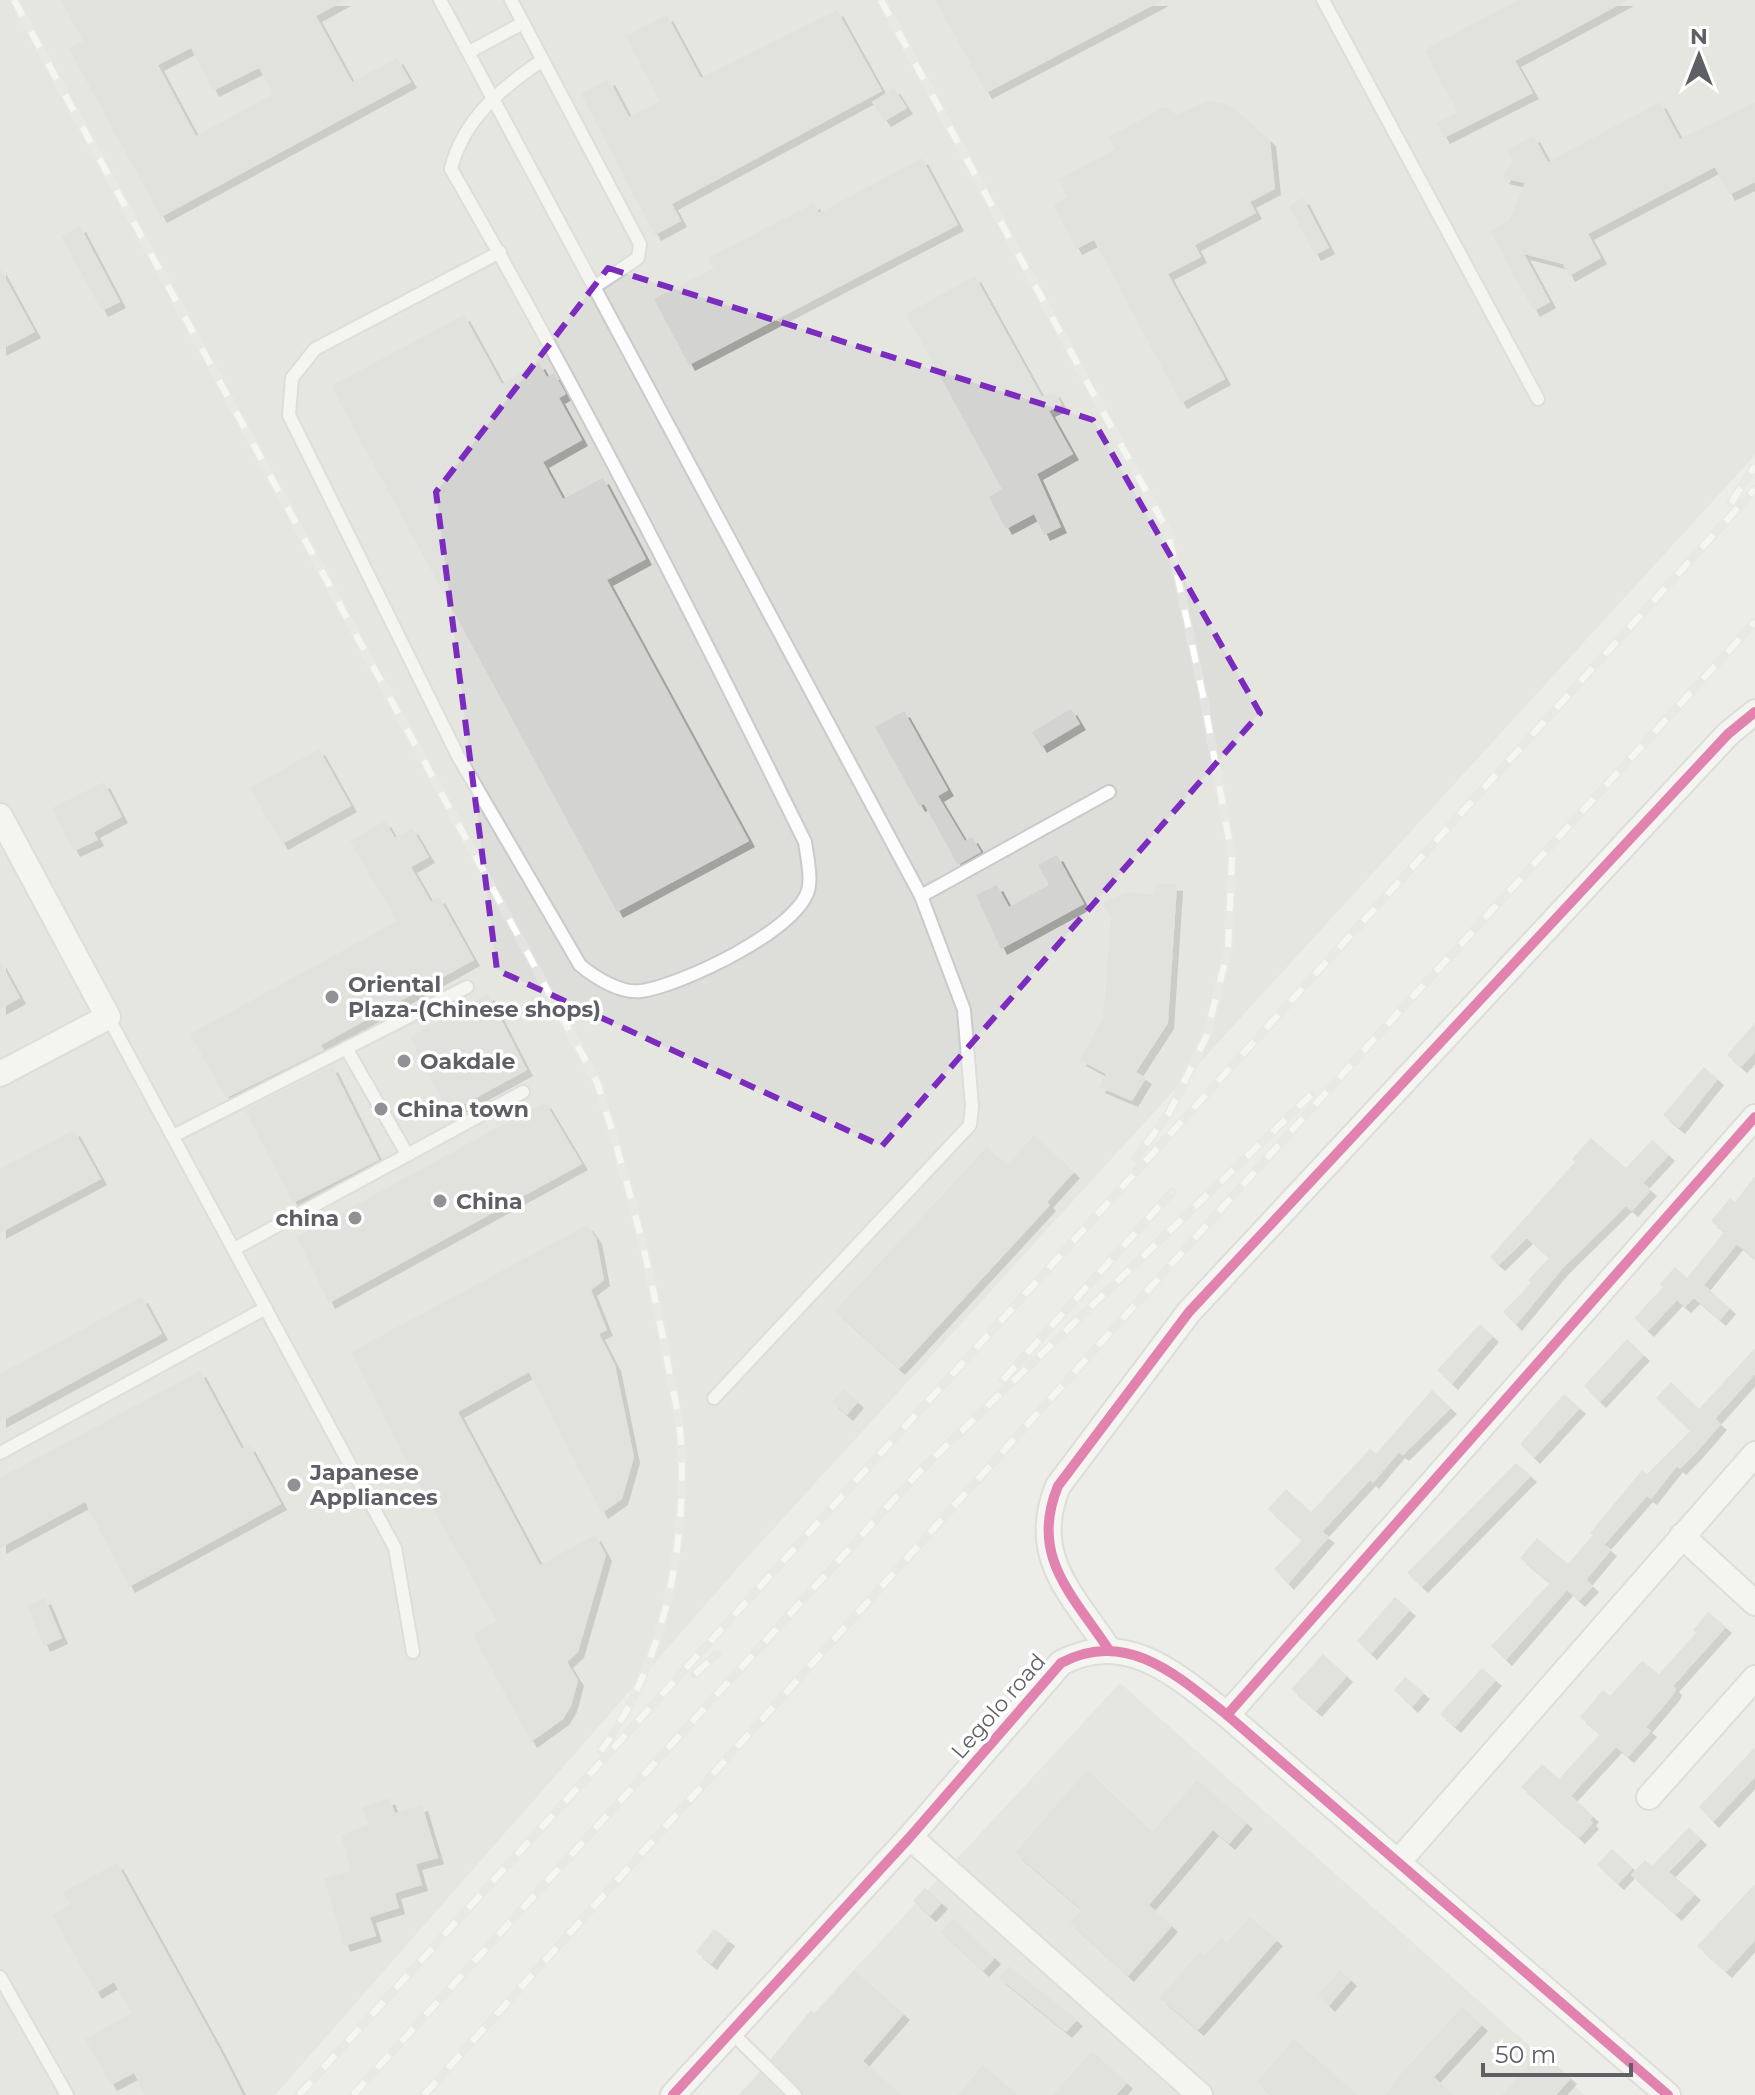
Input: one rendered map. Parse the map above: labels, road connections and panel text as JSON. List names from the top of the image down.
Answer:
{
  "streets": {
    "street": ["Legolo road"]
  },
  "places": [
    "Oriental Plaza-(Chinese shops)",
    "Oakdale",
    "China town",
    "China",
    "china",
    "Japanese Appliances"
  ],
  "scale_bar": "50 m",
  "north": "top"
}
